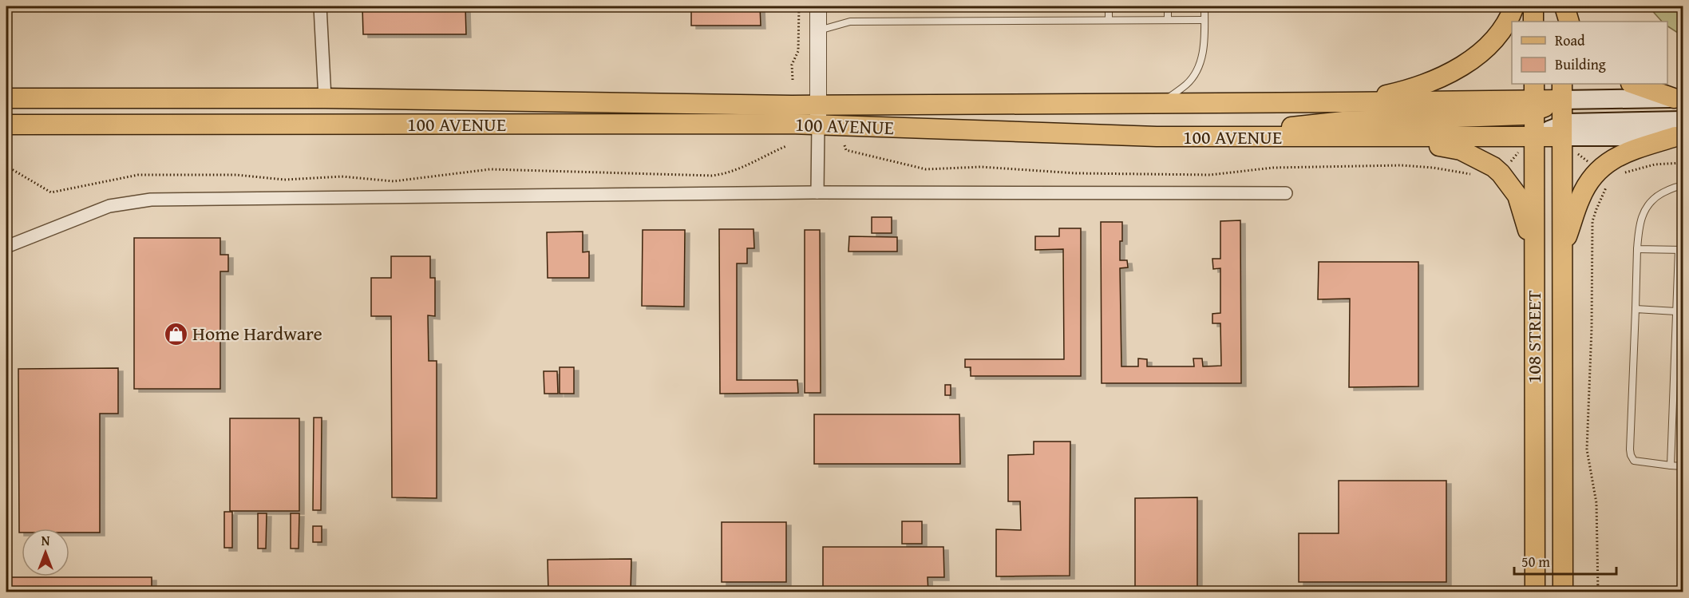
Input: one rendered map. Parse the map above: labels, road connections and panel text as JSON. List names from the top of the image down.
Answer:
{
  "streets": {
    "main road": ["100 AVENUE", "108 STREET"]
  },
  "crossings": [
    ["100 AVENUE", "108 STREET"]
  ],
  "places": {
    "shop": ["Home Hardware"]
  },
  "legend": ["Road", "Building"],
  "scale_bar": "50 m",
  "north": "top"
}
